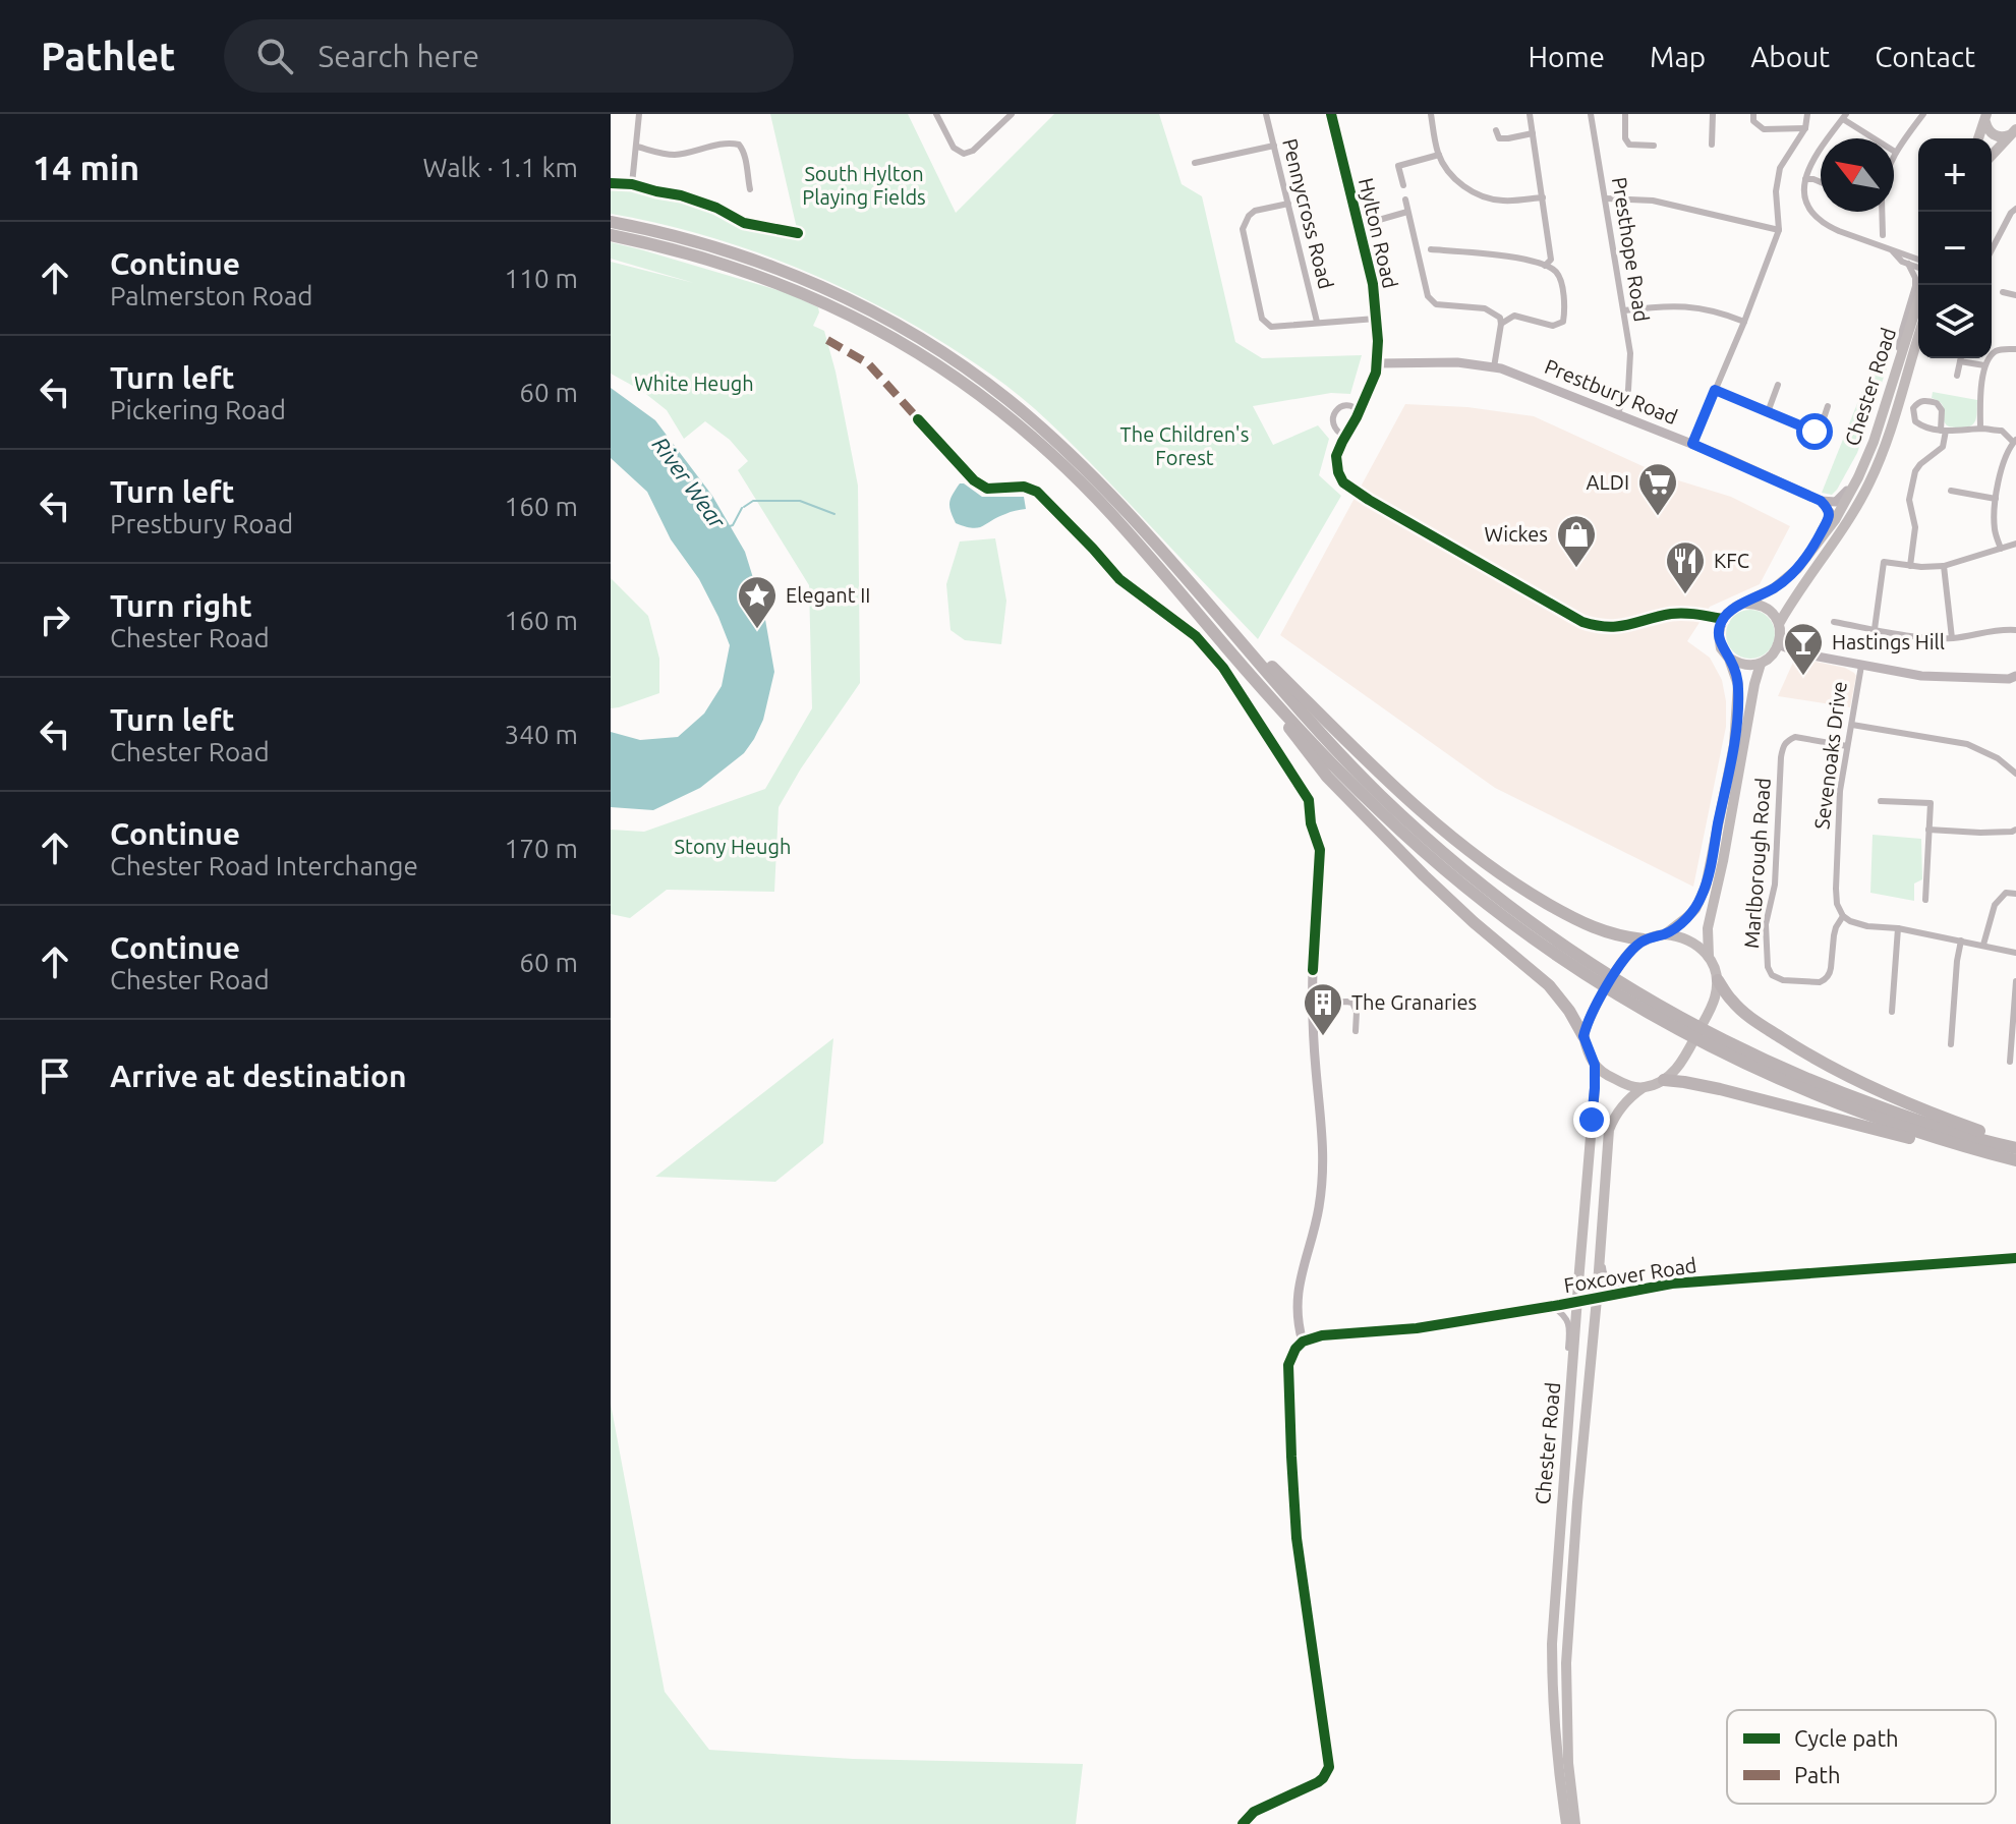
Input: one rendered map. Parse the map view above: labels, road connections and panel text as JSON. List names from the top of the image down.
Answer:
{
  "streets": {
    "main road": ["Chester Road"],
    "street": [
      "Pennycross Road",
      "Hylton Road",
      "Presthope Road",
      "Prestbury Road",
      "Sevenoaks Drive",
      "Marlborough Road",
      "Foxcover Road"
    ]
  },
  "crossings": [
    ["Hylton Road", "Prestbury Road"],
    ["Presthope Road", "Prestbury Road"],
    ["Chester Road", "Sevenoaks Drive"],
    ["Chester Road", "Foxcover Road"],
    ["Sevenoaks Drive", "Marlborough Road"]
  ],
  "water": ["River Wear"],
  "parks": [
    "South Hylton Playing Fields",
    "White Heugh",
    "The Children's Forest",
    "Stony Heugh"
  ],
  "places": {
    "supermarket": ["ALDI"],
    "shop": ["Wickes"],
    "restaurant": ["KFC"],
    "place": ["Elegant II"],
    "bar": ["Hastings Hill"],
    "building": ["The Granaries"]
  },
  "legend": ["Cycle path", "Path"],
  "north": "top left",
  "page": {
    "header": "Pathlet",
    "search": "Search here",
    "nav": [
      "Home",
      "Map",
      "About",
      "Contact"
    ],
    "heading": ["14 min", "Walk · 1.1 km"],
    "map_buttons": ["+", "−"],
    "list": [
      ["Continue", "Palmerston Road", "110 m"],
      ["Turn left", "Pickering Road", "60 m"],
      ["Turn left", "Prestbury Road", "160 m"],
      ["Turn right", "Chester Road", "160 m"],
      ["Turn left", "Chester Road", "340 m"],
      ["Continue", "Chester Road Interchange", "170 m"],
      ["Continue", "Chester Road", "60 m"],
      "Arrive at destination"
    ]
  }
}
